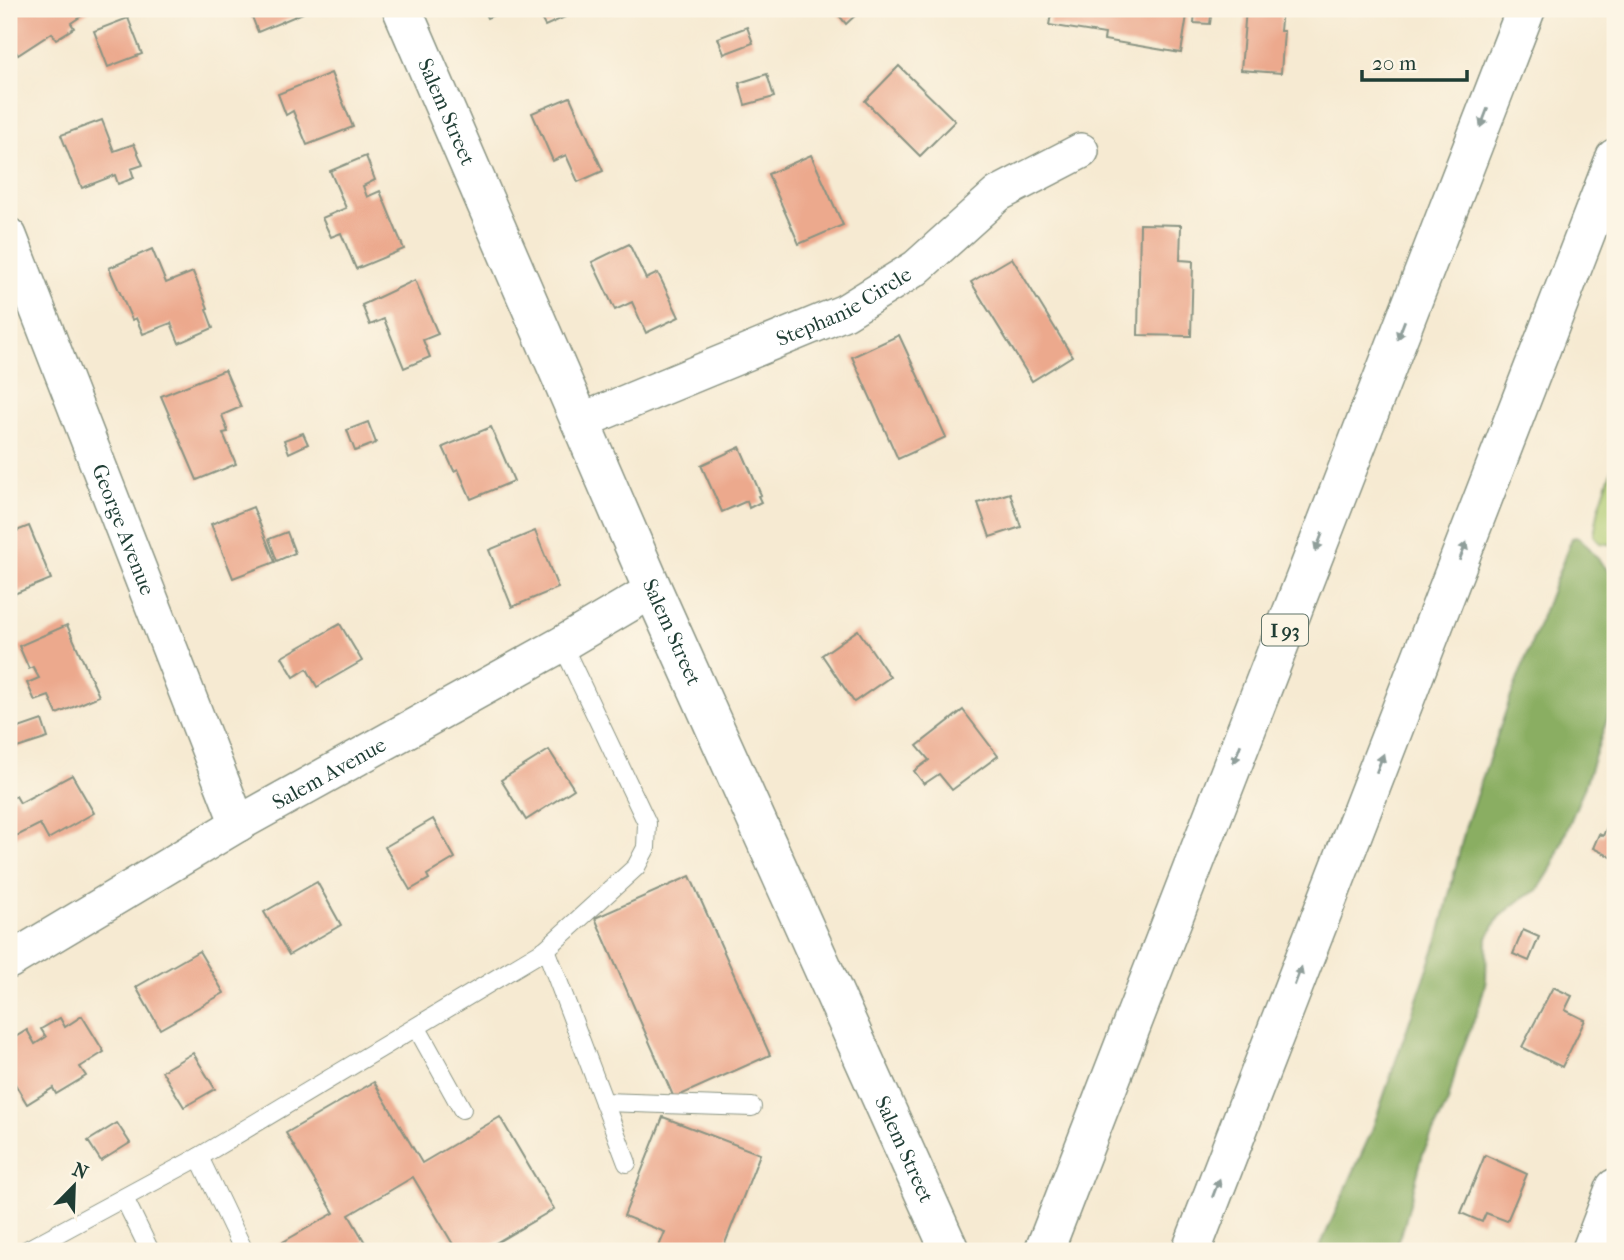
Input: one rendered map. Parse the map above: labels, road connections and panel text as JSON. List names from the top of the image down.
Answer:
{
  "streets": {
    "main road": ["Salem Street", "I 93"],
    "street": ["Stephanie Circle", "George Avenue", "Salem Avenue"]
  },
  "crossings": [
    ["Salem Street", "Stephanie Circle"],
    ["Salem Street", "Salem Avenue"],
    ["George Avenue", "Salem Avenue"]
  ],
  "scale_bar": "20 m",
  "north": "top right"
}
